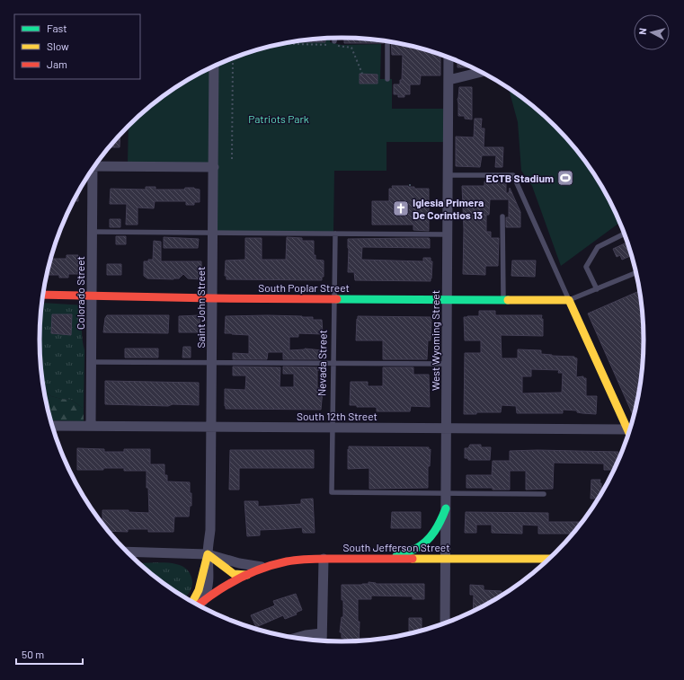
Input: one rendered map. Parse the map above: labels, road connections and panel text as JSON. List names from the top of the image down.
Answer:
{
  "streets": {
    "street": [
      "South Poplar Street",
      "Colorado Street",
      "Saint John Street",
      "West Wyoming Street",
      "South 12th Street",
      "South Jefferson Street"
    ],
    "lane": ["Nevada Street"]
  },
  "crossings": [
    ["South Poplar Street", "Colorado Street"],
    ["South Poplar Street", "Saint John Street"],
    ["South Poplar Street", "West Wyoming Street"],
    ["South Poplar Street", "Nevada Street"],
    ["Colorado Street", "South 12th Street"],
    ["Saint John Street", "South 12th Street"],
    ["Saint John Street", "South Jefferson Street"],
    ["West Wyoming Street", "Nevada Street"],
    ["West Wyoming Street", "South 12th Street"],
    ["West Wyoming Street", "South Jefferson Street"],
    ["Nevada Street", "South 12th Street"]
  ],
  "parks": ["Patriots Park"],
  "places": {
    "sports": ["ECTB Stadium"],
    "church": ["Iglesia Primera De Corintios 13"]
  },
  "legend": ["Fast", "Slow", "Jam"],
  "scale_bar": "50 m",
  "north": "left"
}
